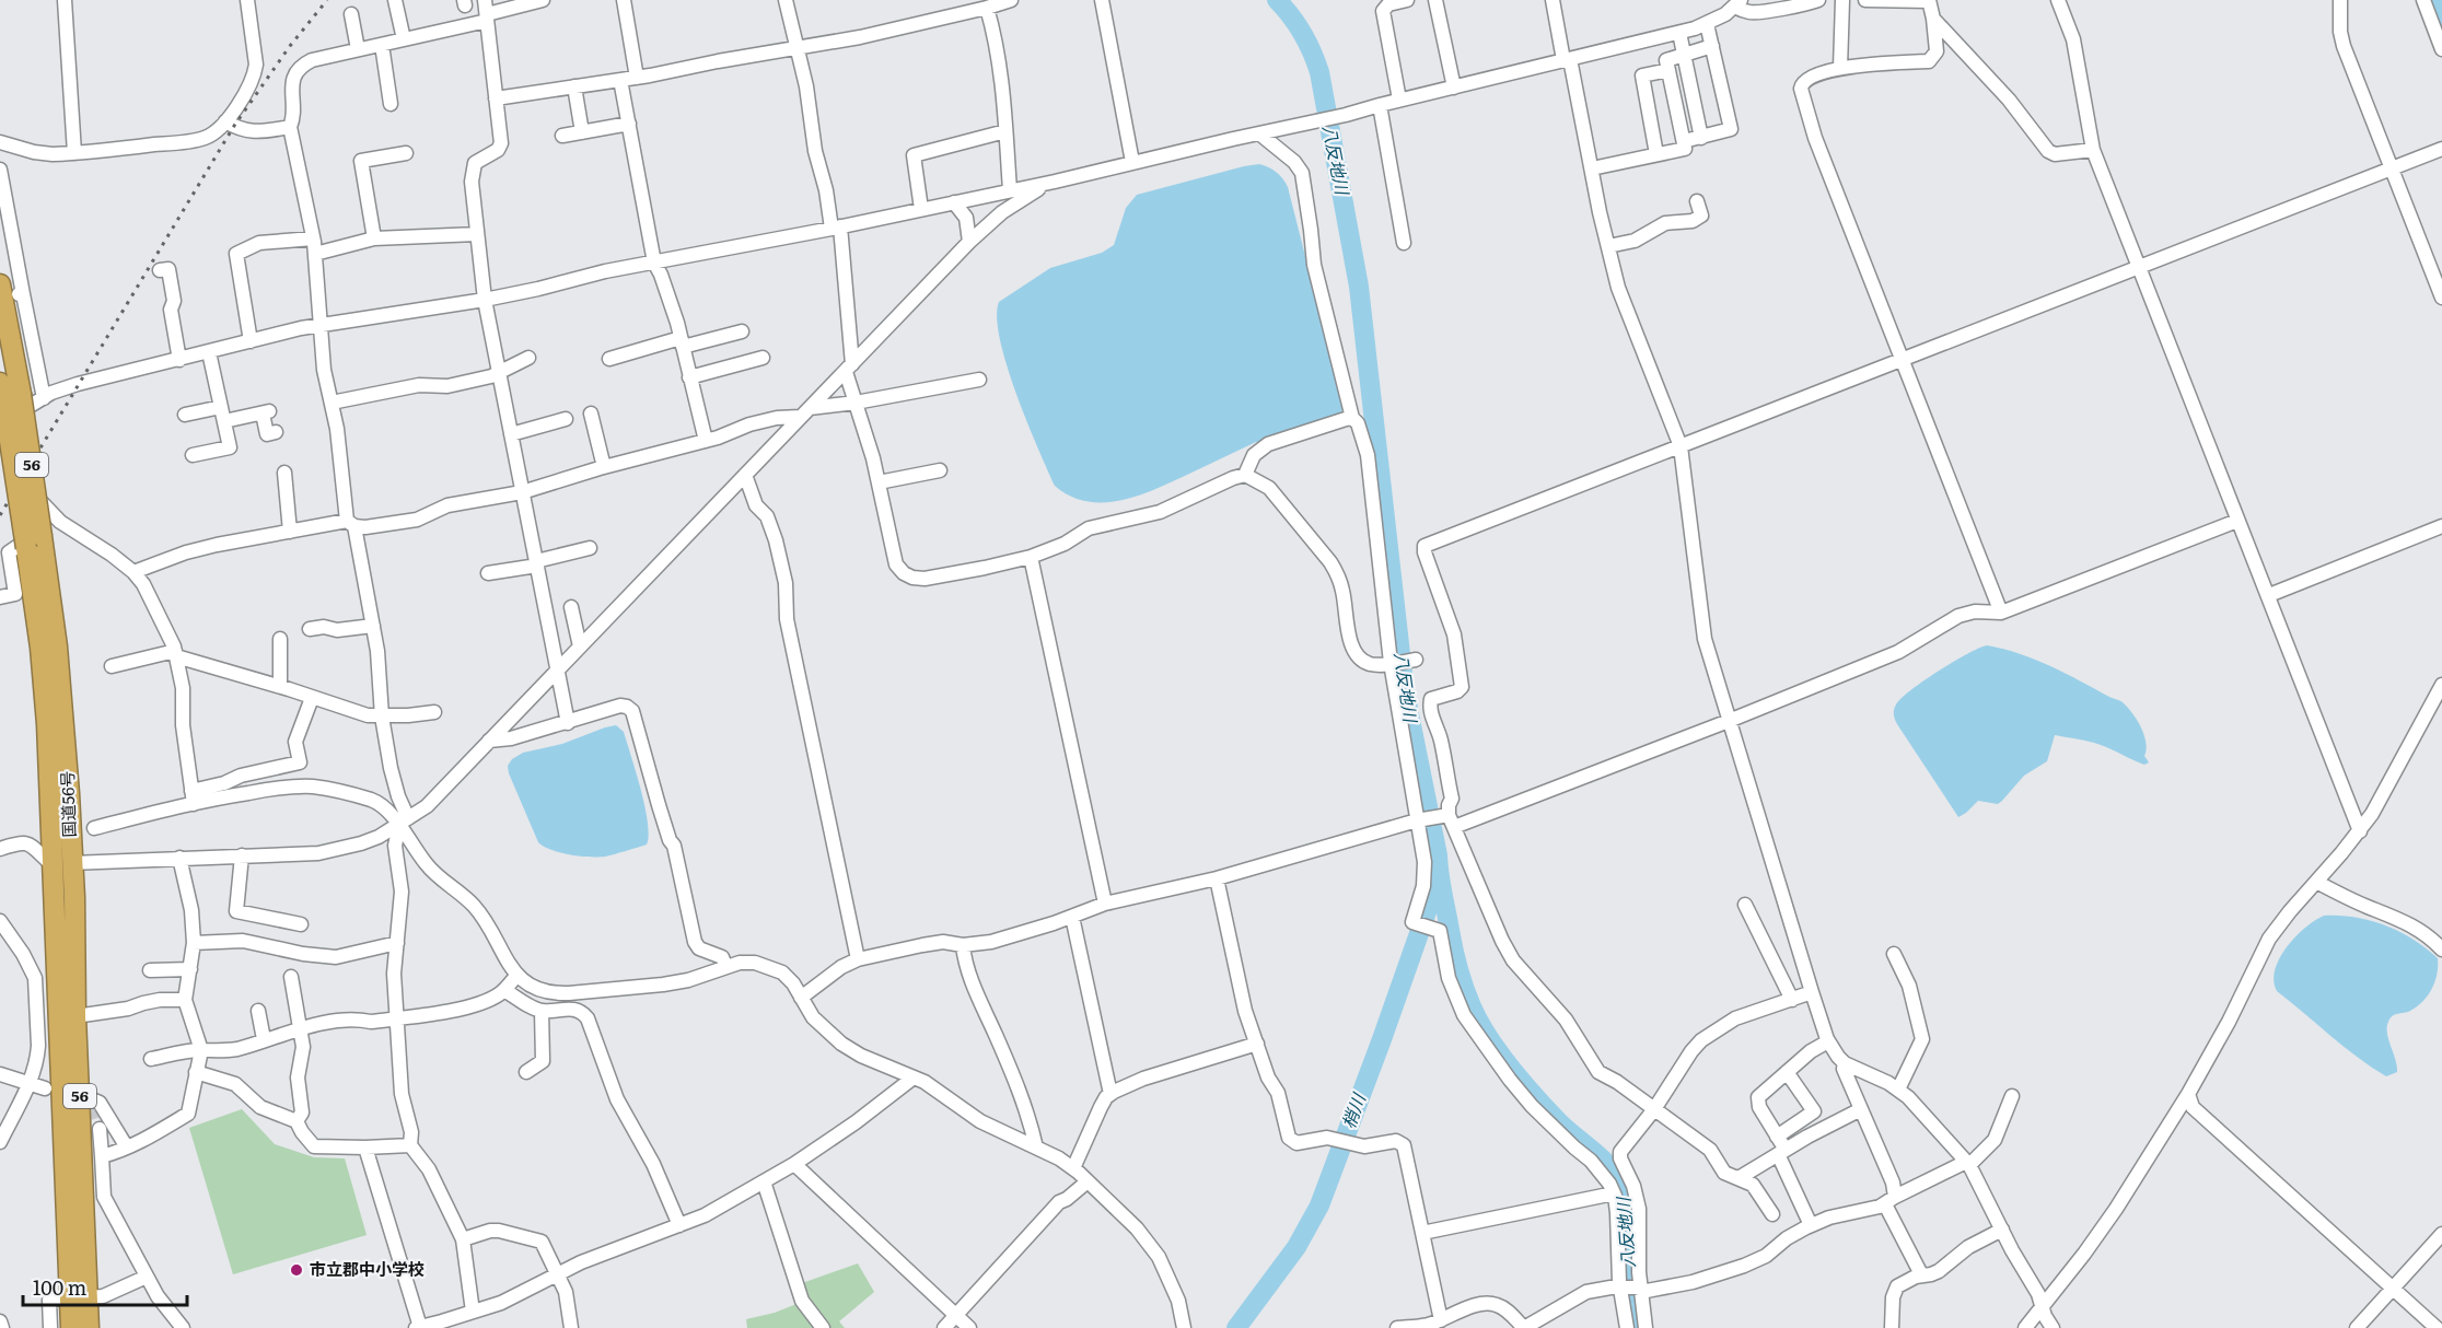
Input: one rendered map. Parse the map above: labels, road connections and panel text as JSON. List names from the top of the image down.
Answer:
{
  "streets": {
    "highway": ["56", "国道56号"]
  },
  "water": ["八反地川", "梢川"],
  "places": ["市立郡中小学校"],
  "scale_bar": "100 m"
}
